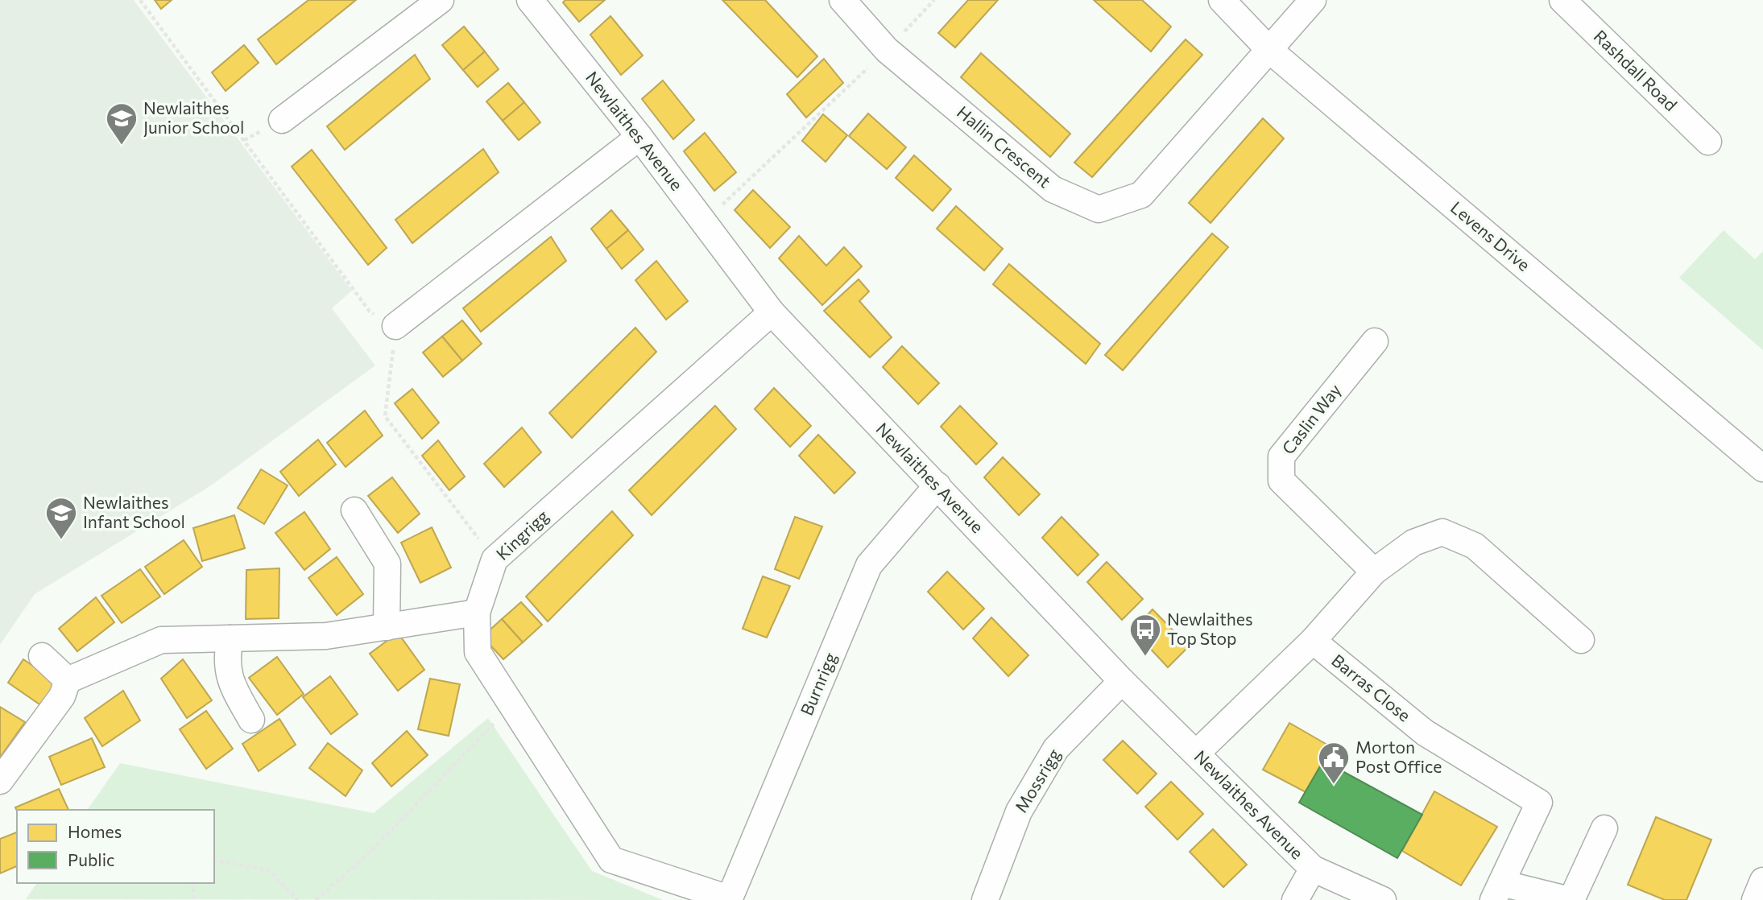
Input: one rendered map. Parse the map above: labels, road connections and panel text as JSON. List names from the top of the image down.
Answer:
{
  "streets": {
    "street": [
      "Rashdall Road",
      "Newlaithes Avenue",
      "Hallin Crescent",
      "Levens Drive",
      "Caslin Way",
      "Kingrigg",
      "Burnrigg",
      "Barras Close",
      "Mossrigg"
    ]
  },
  "crossings": [
    ["Newlaithes Avenue", "Kingrigg"],
    ["Newlaithes Avenue", "Burnrigg"],
    ["Newlaithes Avenue", "Mossrigg"],
    ["Hallin Crescent", "Levens Drive"],
    ["Kingrigg", "Burnrigg"]
  ],
  "places": {
    "school or university": ["Newlaithes Junior School", "Newlaithes Infant School"],
    "bus stop": ["Newlaithes Top Stop"],
    "public building": ["Morton Post Office"]
  },
  "legend": ["Homes", "Public"]
}
